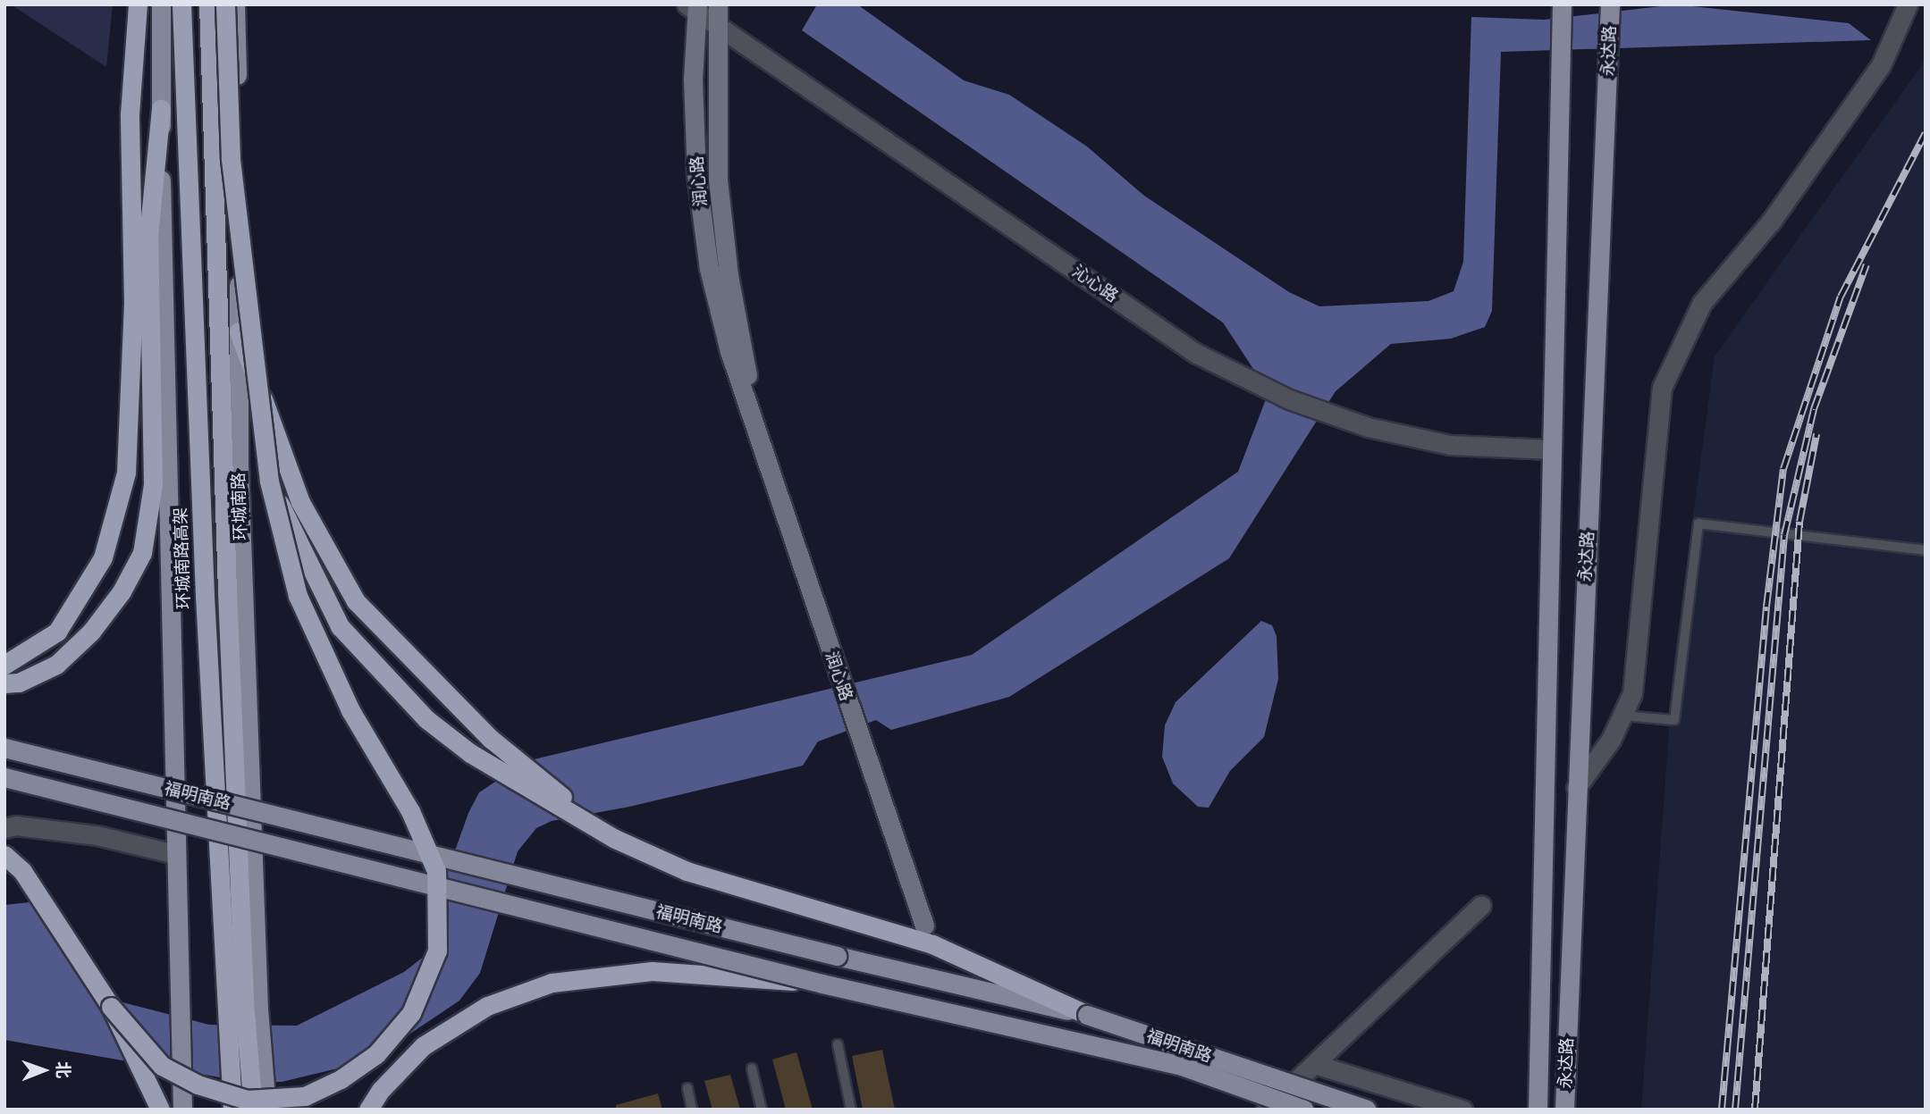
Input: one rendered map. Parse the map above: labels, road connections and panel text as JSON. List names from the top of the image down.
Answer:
{
  "streets": {
    "highway": ["环城南路高架"],
    "main road": ["永达路", "环城南路", "福明南路"],
    "street": ["润心路", "沁心路"]
  },
  "crossings": [
    ["永达路", "沁心路"],
    ["润心路", "沁心路"]
  ],
  "north": "right"
}
